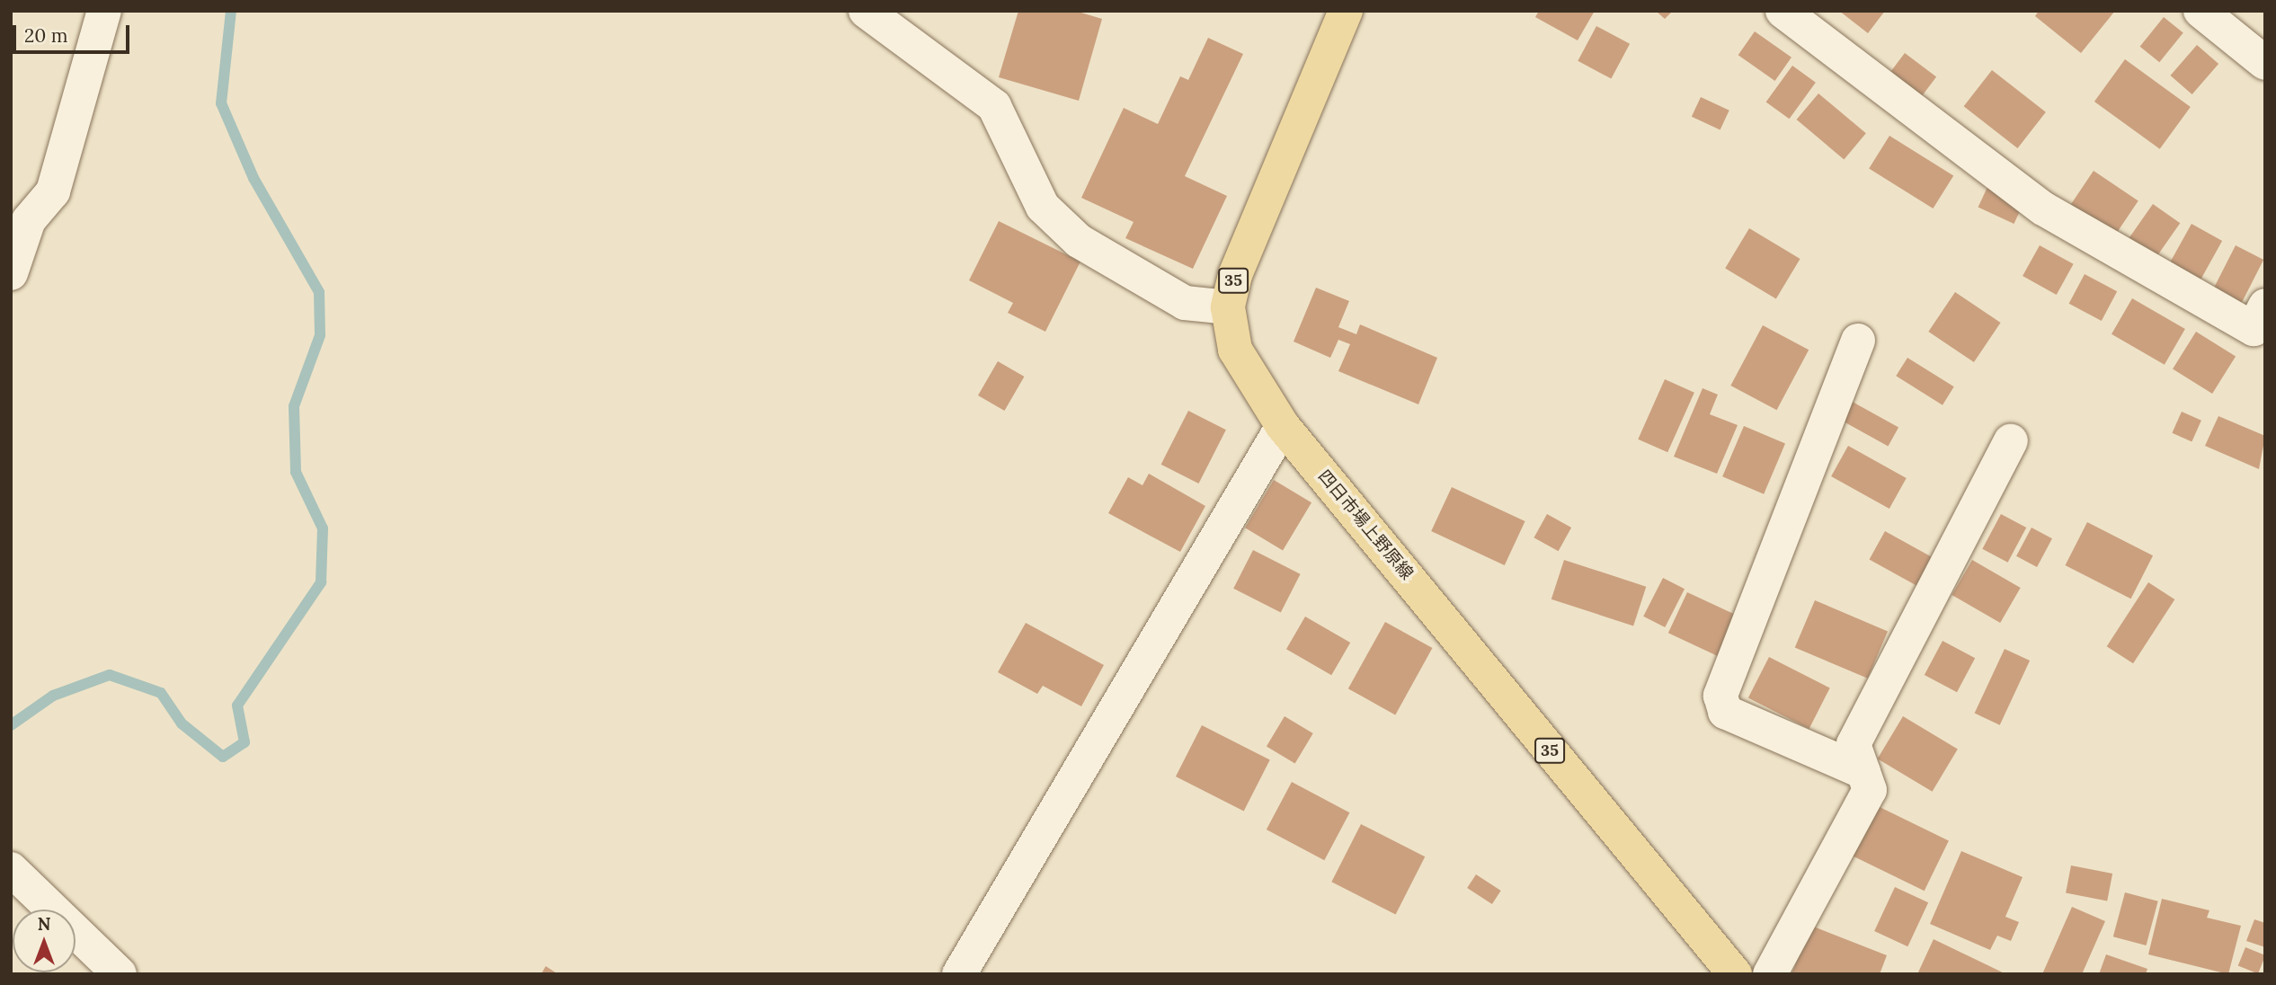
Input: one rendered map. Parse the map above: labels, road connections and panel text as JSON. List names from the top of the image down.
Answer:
{
  "streets": {
    "main road": ["35", "四日市場上野原線"]
  },
  "scale_bar": "20 m",
  "north": "top"
}
